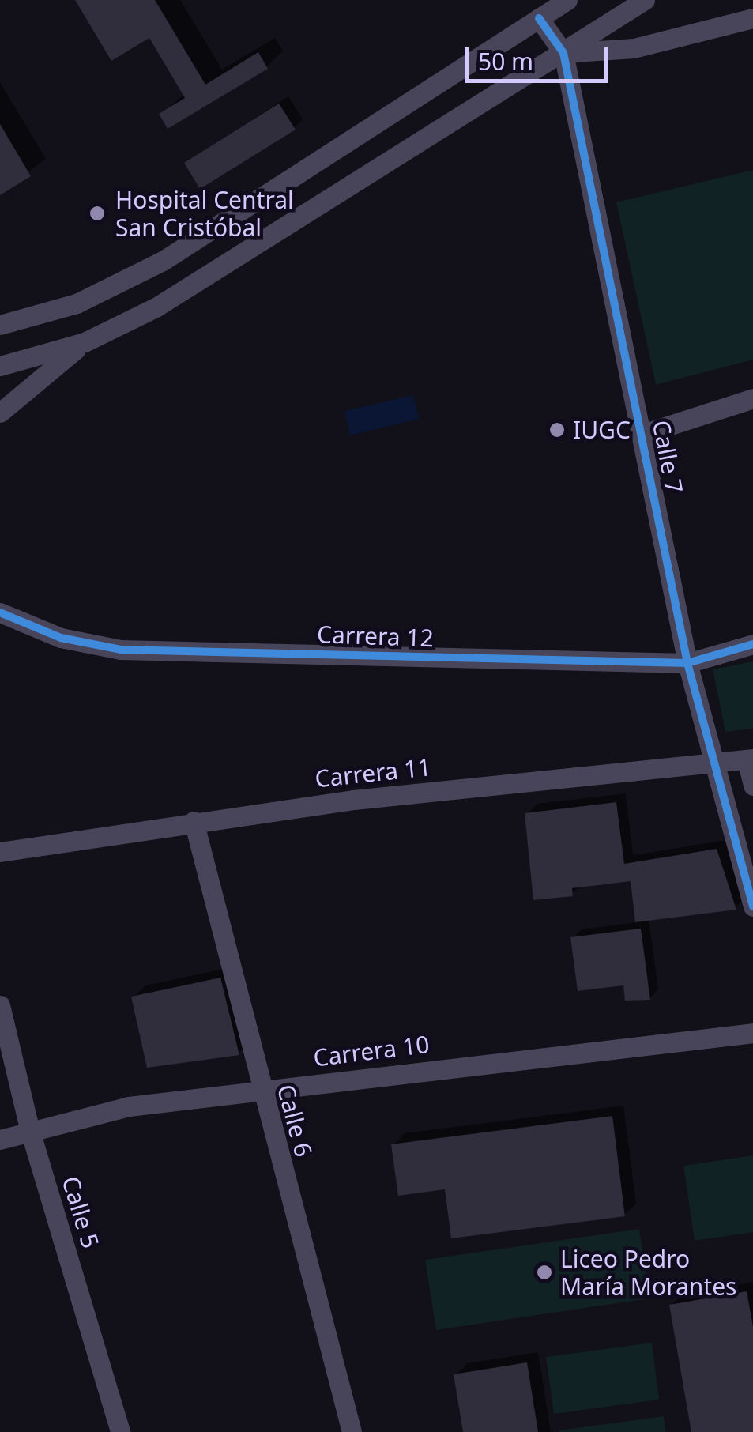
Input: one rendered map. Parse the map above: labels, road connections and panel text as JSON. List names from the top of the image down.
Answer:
{
  "streets": {
    "street": [
      "Calle 7",
      "Carrera 12",
      "Carrera 11",
      "Carrera 10",
      "Calle 6",
      "Calle 5"
    ]
  },
  "crossings": [
    ["Calle 7", "Carrera 12"],
    ["Calle 7", "Carrera 11"],
    ["Carrera 11", "Calle 6"],
    ["Carrera 10", "Calle 6"],
    ["Carrera 10", "Calle 5"]
  ],
  "places": ["Hospital Central San Cristóbal", "IUGC", "Liceo Pedro María Morantes"],
  "scale_bar": "50 m"
}
